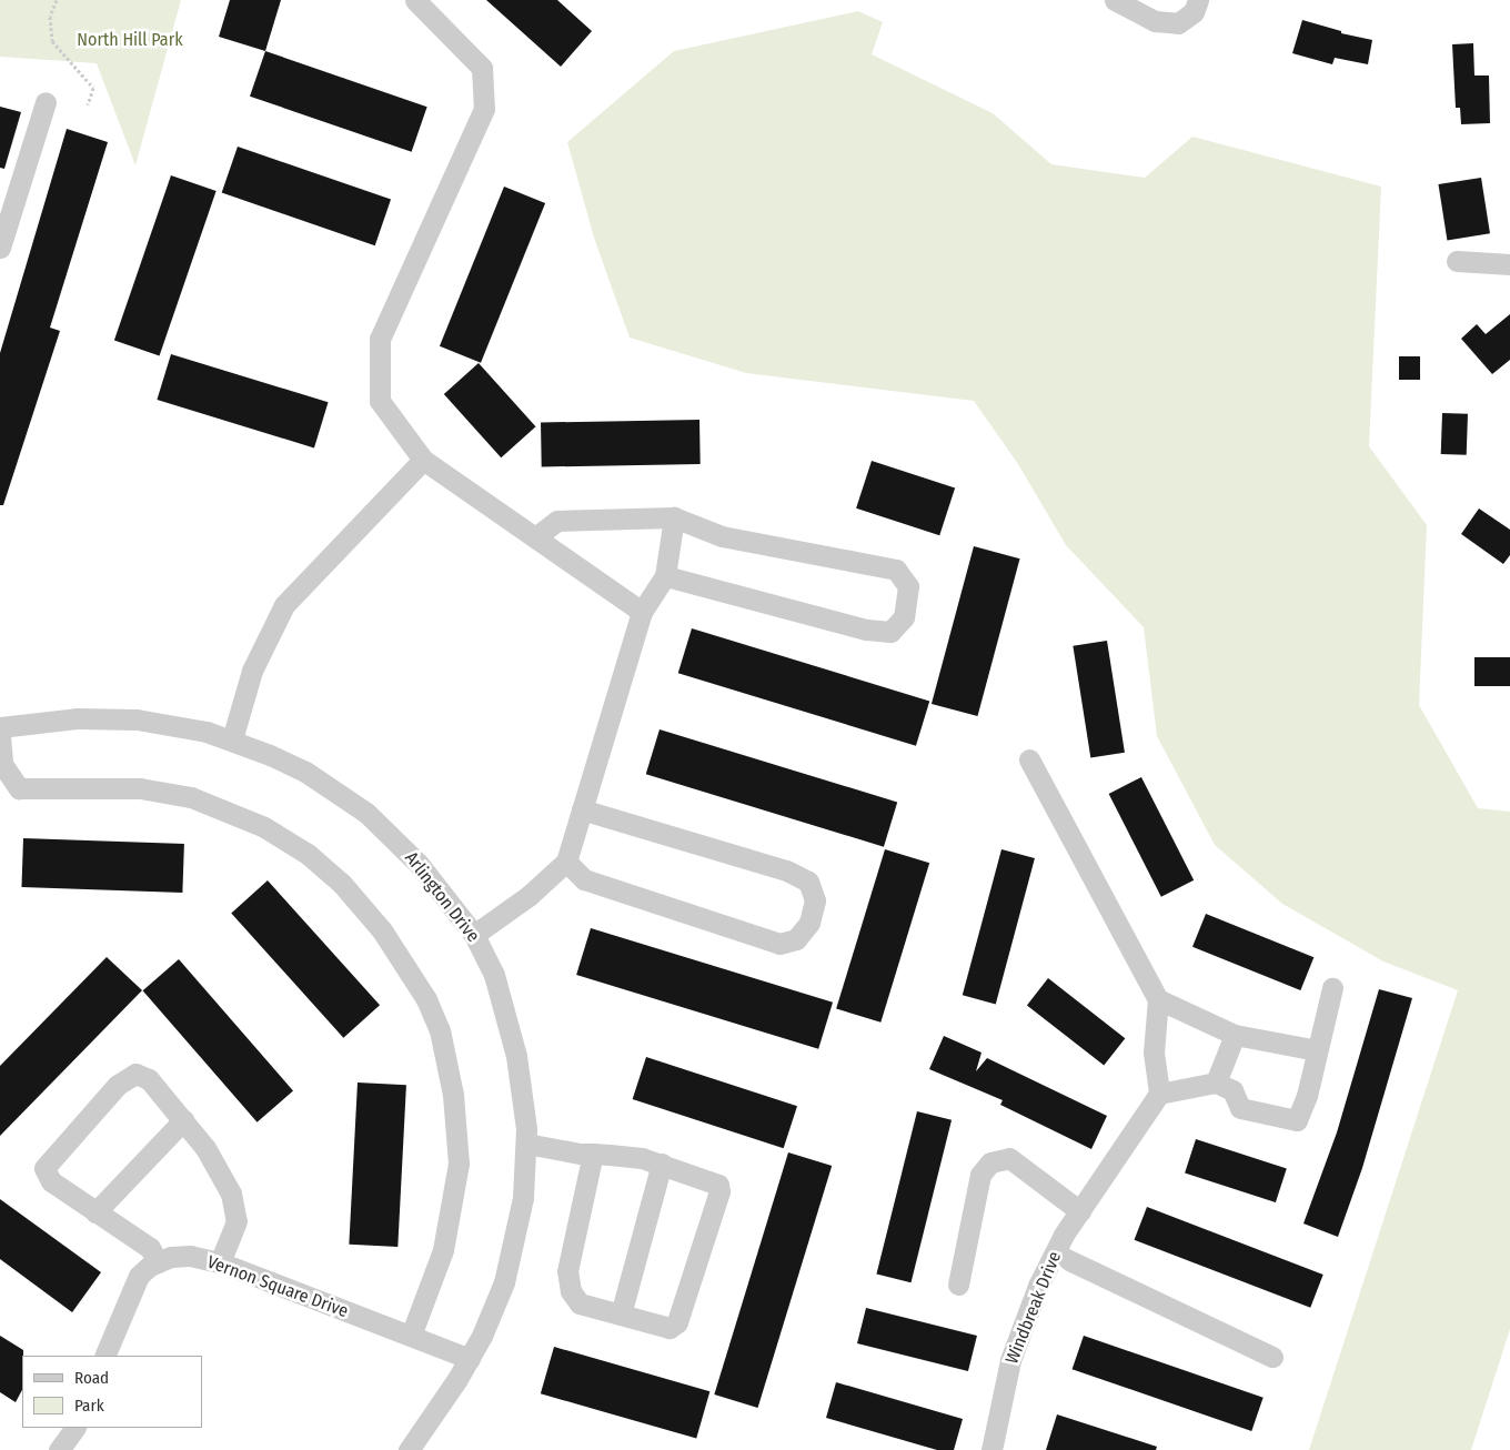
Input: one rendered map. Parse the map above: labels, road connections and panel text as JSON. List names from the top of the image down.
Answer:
{
  "streets": {
    "street": ["Arlington Drive", "Vernon Square Drive", "Windbreak Drive"]
  },
  "crossings": [
    ["Arlington Drive", "Vernon Square Drive"]
  ],
  "parks": ["North Hill Park"],
  "legend": ["Road", "Park"]
}
